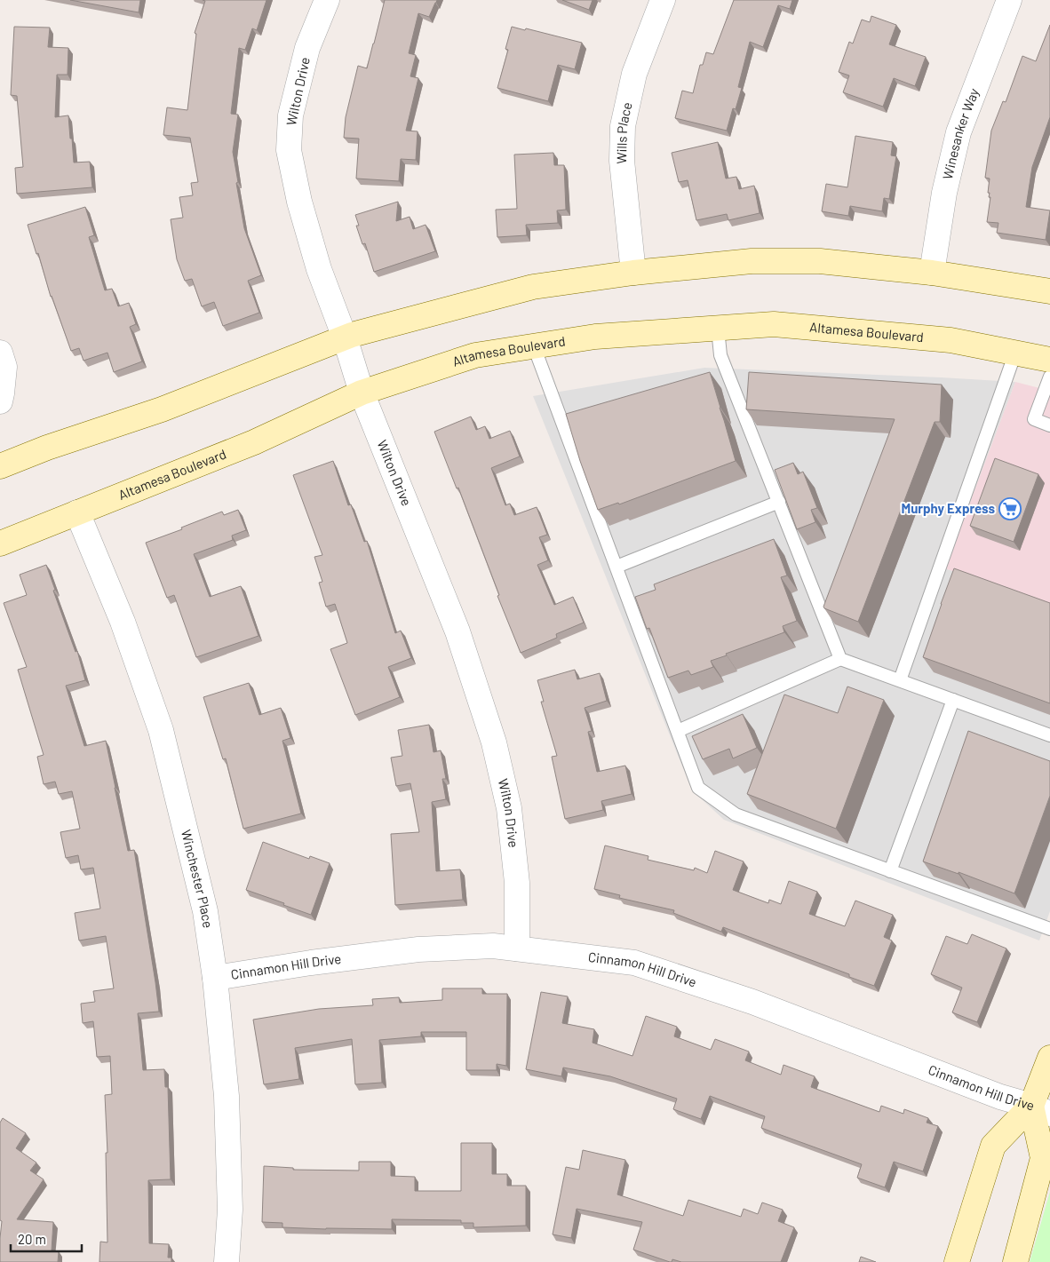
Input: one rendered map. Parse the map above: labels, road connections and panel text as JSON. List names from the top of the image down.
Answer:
{
  "streets": {
    "main road": ["Altamesa Boulevard"],
    "street": [
      "Wilton Drive",
      "Wills Place",
      "Winesanker Way",
      "Winchester Place",
      "Cinnamon Hill Drive"
    ]
  },
  "crossings": [
    ["Wilton Drive", "Altamesa Boulevard"],
    ["Wilton Drive", "Cinnamon Hill Drive"],
    ["Altamesa Boulevard", "Winchester Place"],
    ["Winchester Place", "Cinnamon Hill Drive"]
  ],
  "places": {
    "supermarket": ["Murphy Express"]
  },
  "scale_bar": "20 m"
}
